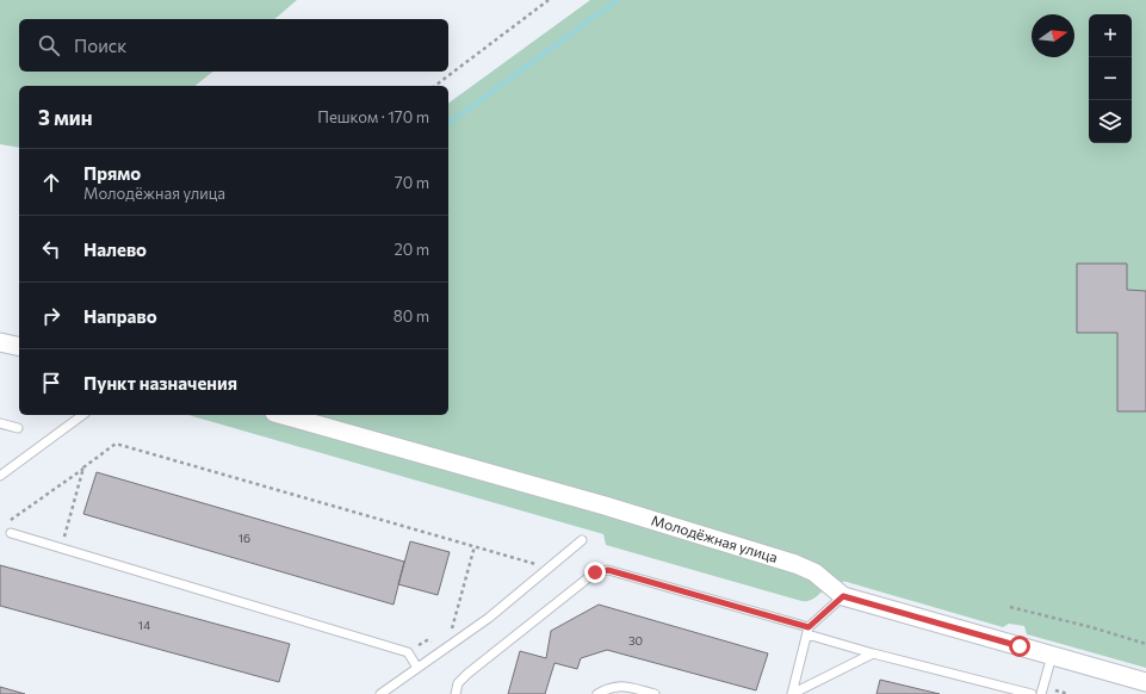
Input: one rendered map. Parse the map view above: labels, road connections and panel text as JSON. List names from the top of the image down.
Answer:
{
  "streets": {
    "street": ["Молодёжная улица"]
  },
  "house_numbers": ["16", "14", "30"],
  "north": "right",
  "page": {
    "map_buttons": ["+", "−"],
    "search": "Поиск",
    "heading": ["3 мин", "Пешком · 170 m"],
    "list": [
      ["Прямо", "Молодёжная улица", "70 m"],
      ["Налево", "20 m"],
      ["Направо", "80 m"],
      "Пункт назначения"
    ]
  }
}
